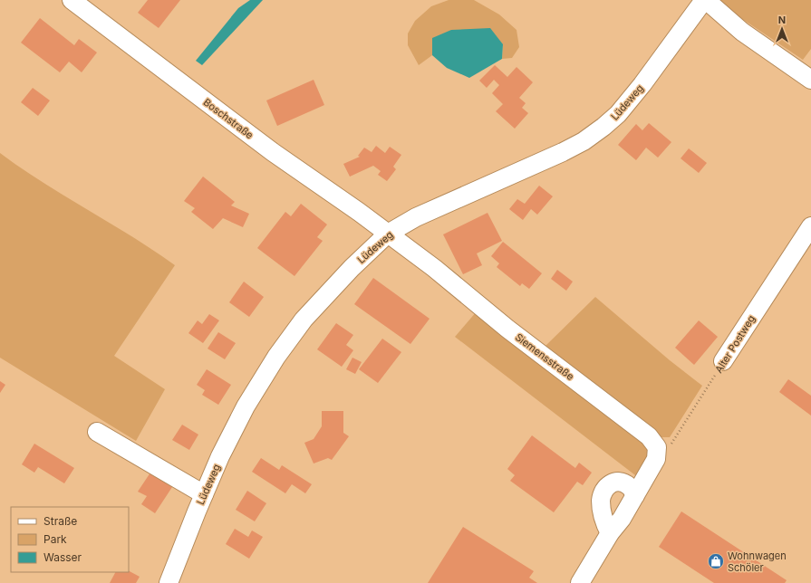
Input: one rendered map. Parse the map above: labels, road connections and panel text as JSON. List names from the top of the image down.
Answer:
{
  "streets": {
    "street": [
      "Lüdeweg",
      "Boschstraße",
      "Alter Postweg",
      "Siemensstraße"
    ]
  },
  "crossings": [
    ["Lüdeweg", "Boschstraße"],
    ["Lüdeweg", "Siemensstraße"],
    ["Boschstraße", "Siemensstraße"],
    ["Alter Postweg", "Siemensstraße"]
  ],
  "places": {
    "shop": ["Wohnwagen Schöler"]
  },
  "legend": ["Straße", "Park", "Wasser"],
  "north": "top"
}
